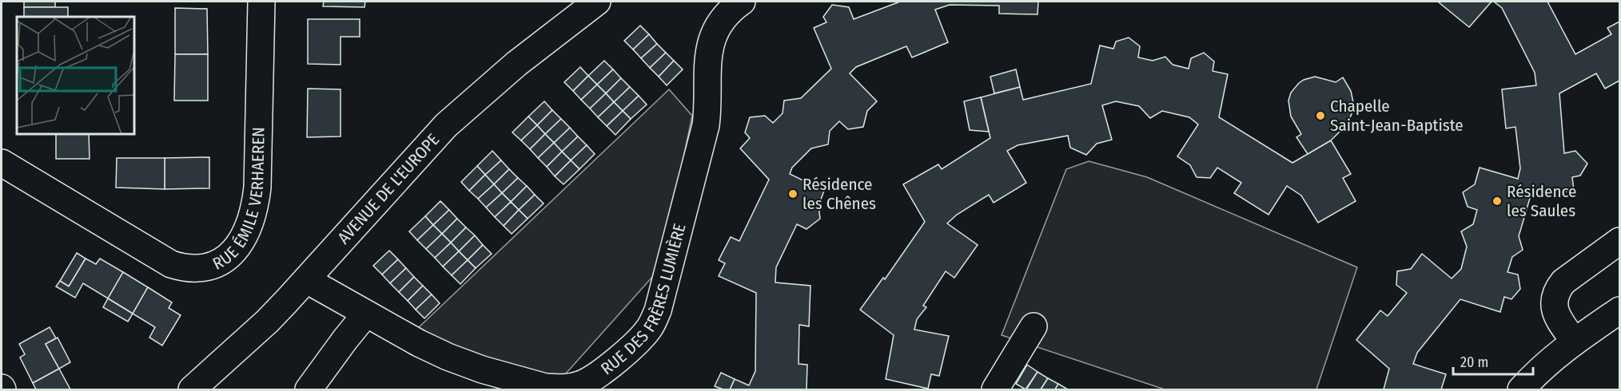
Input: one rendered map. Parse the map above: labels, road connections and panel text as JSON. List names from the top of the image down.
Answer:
{
  "streets": {
    "street": ["AVENUE DE L'EUROPE", "RUE ÉMILE VERHAEREN", "RUE DES FRÈRES LUMIÈRE"]
  },
  "crossings": [
    ["AVENUE DE L'EUROPE", "RUE DES FRÈRES LUMIÈRE"]
  ],
  "places": ["Chapelle Saint-Jean-Baptiste", "Résidence les Chênes", "Résidence les Saules"],
  "scale_bar": "20 m"
}
